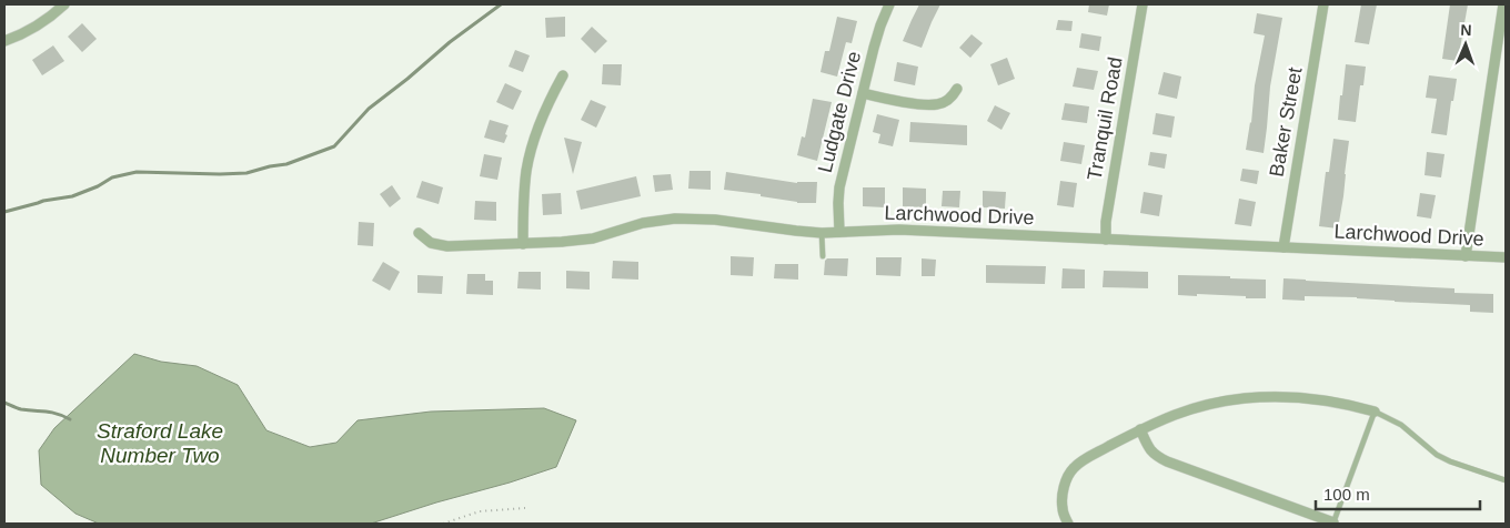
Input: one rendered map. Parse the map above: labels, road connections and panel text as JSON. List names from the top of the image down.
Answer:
{
  "streets": {
    "street": [
      "Ludgate Drive",
      "Tranquil Road",
      "Baker Street",
      "Larchwood Drive"
    ]
  },
  "crossings": [
    ["Ludgate Drive", "Larchwood Drive"],
    ["Tranquil Road", "Larchwood Drive"],
    ["Baker Street", "Larchwood Drive"]
  ],
  "water": ["Straford Lake Number Two"],
  "scale_bar": "100 m",
  "north": "top"
}
